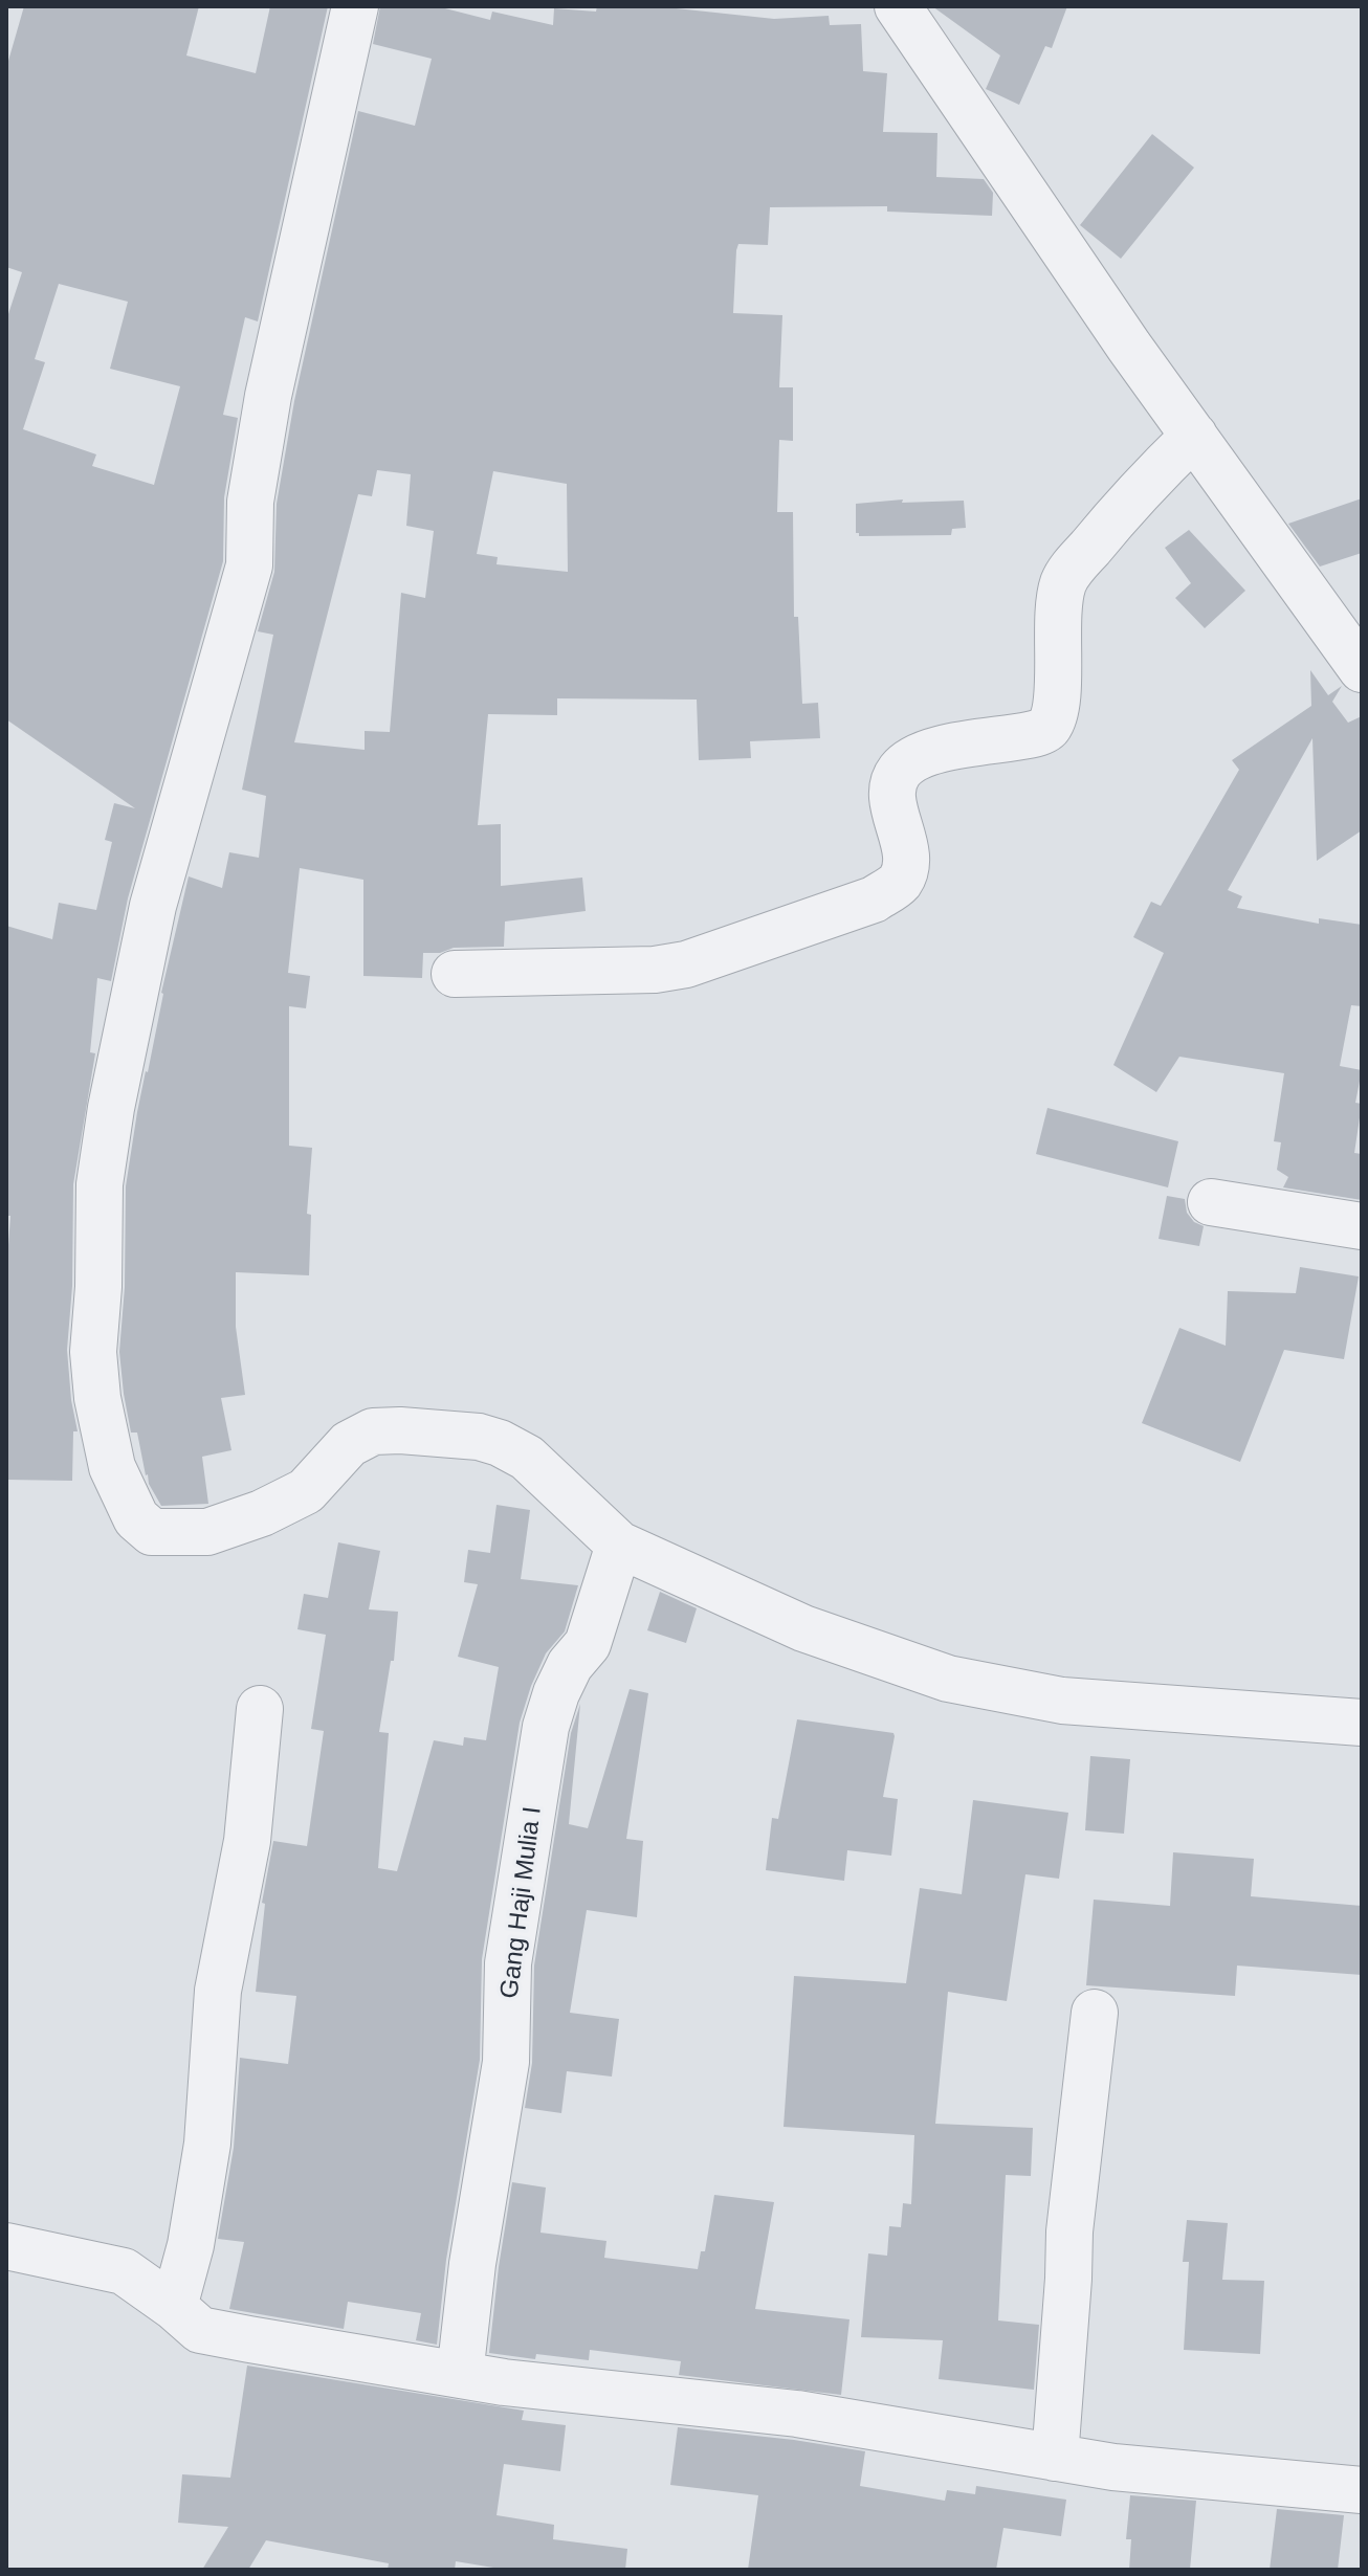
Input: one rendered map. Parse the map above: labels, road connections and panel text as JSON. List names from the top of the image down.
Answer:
{
  "streets": {
    "street": ["Gang Haji Mulia I"]
  }
}
